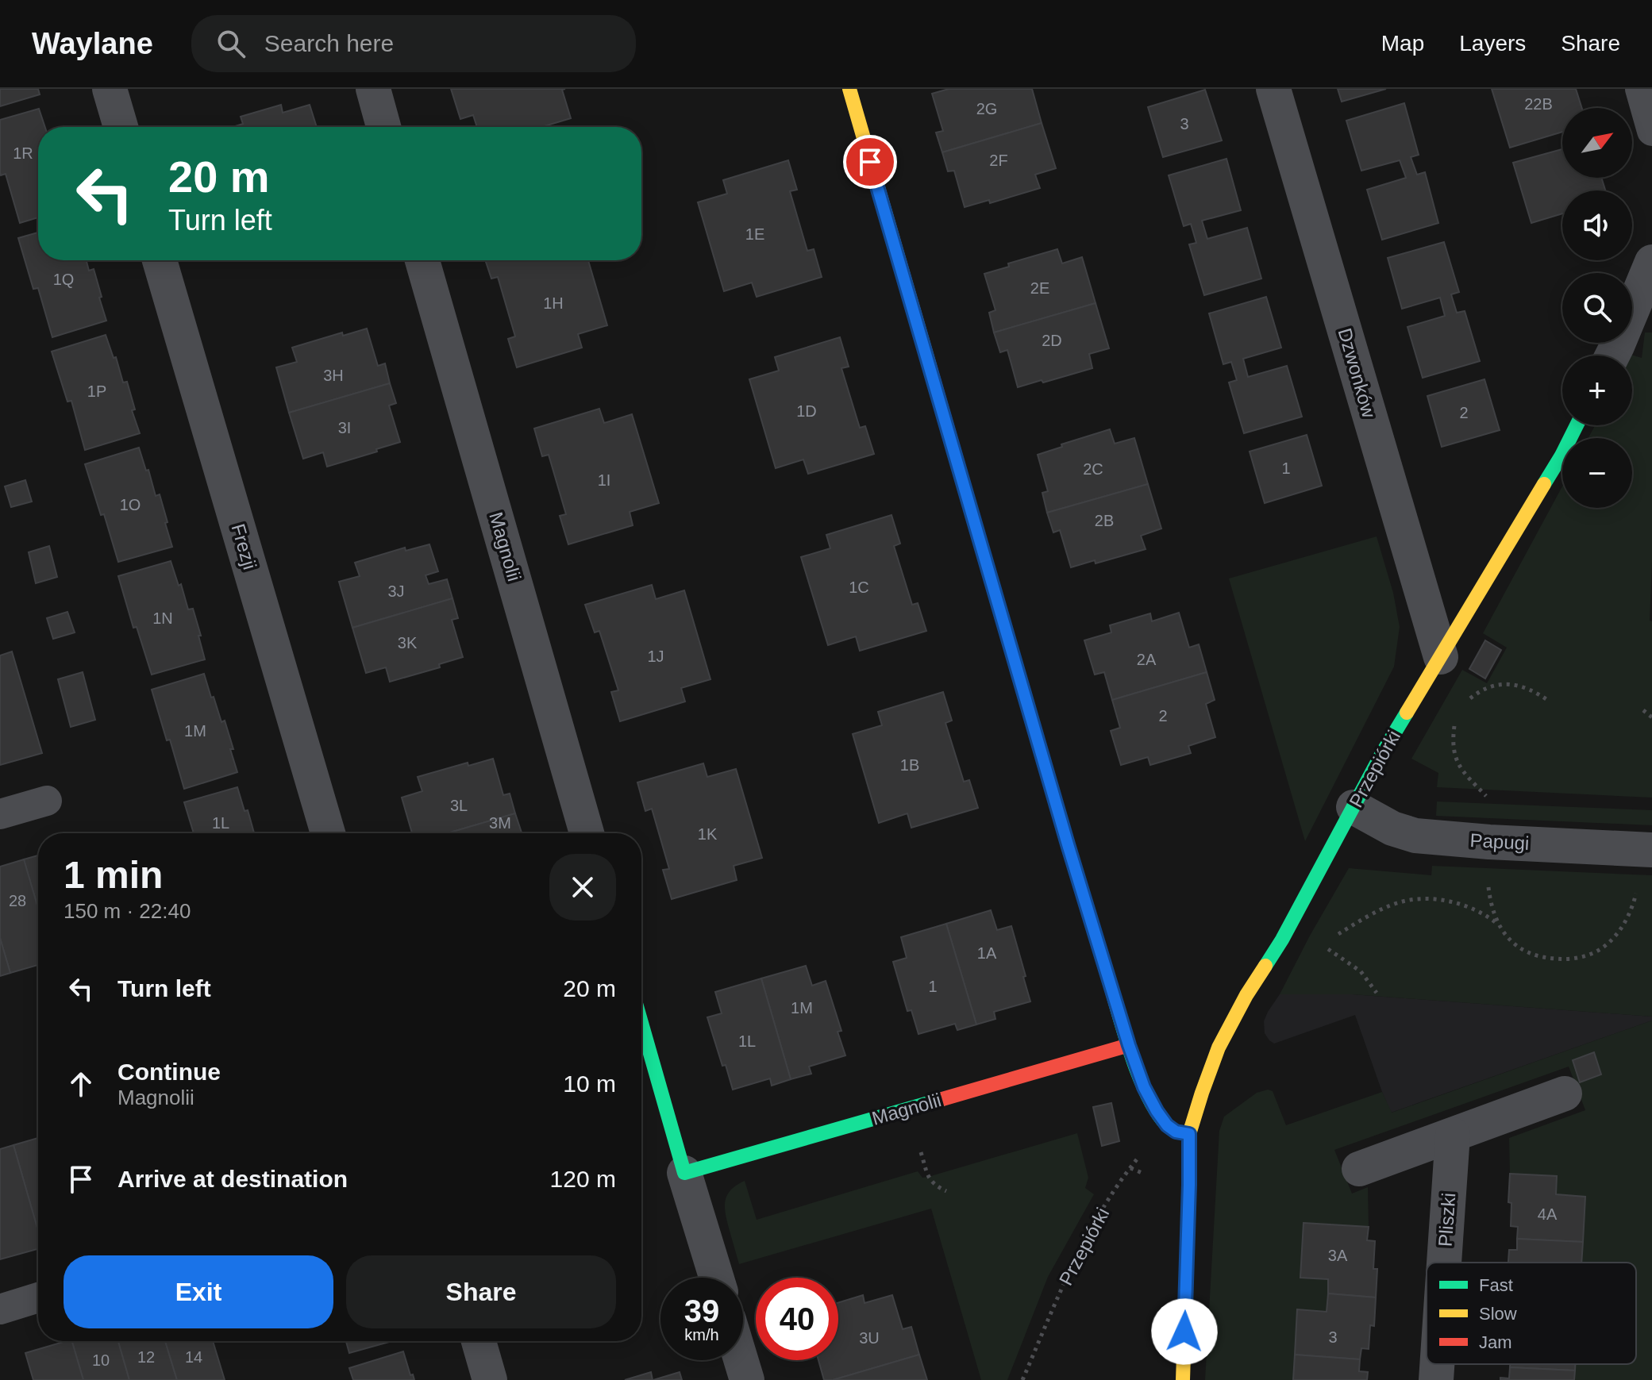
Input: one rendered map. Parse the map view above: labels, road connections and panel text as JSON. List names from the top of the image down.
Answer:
{
  "streets": {
    "street": [
      "Dzwonków",
      "Frezji",
      "Magnolii",
      "Przepiórki",
      "Papugi",
      "Pliszki"
    ]
  },
  "crossings": [
    ["Dzwonków", "Przepiórki"],
    ["Przepiórki", "Papugi"]
  ],
  "house_numbers": [
    "22B",
    "2G",
    "3",
    "1R",
    "2F",
    "1E",
    "1Q",
    "2E",
    "1H",
    "2D",
    "3H",
    "1P",
    "1D",
    "2",
    "3I",
    "1",
    "2C",
    "1I",
    "1O",
    "2B",
    "1C",
    "3J",
    "1N",
    "3K",
    "1J",
    "2A",
    "2",
    "1M",
    "1B",
    "3L",
    "1L",
    "3M",
    "1K",
    "28",
    "1A",
    "1",
    "1M",
    "1L",
    "4A",
    "3A",
    "3",
    "3U",
    "12",
    "14",
    "10"
  ],
  "legend": ["Fast", "Slow", "Jam"],
  "north": "top right",
  "page": {
    "header": "Waylane",
    "search": "Search here",
    "nav": ["Map", "Layers", "Share"],
    "map_buttons": ["+", "−"],
    "turn": ["20 m", "Turn left"],
    "heading": ["1 min", "150 m · 22:40"],
    "list": [
      {
        "name": "Turn left",
        "value": "20 m"
      },
      {
        "name": "Continue",
        "note": "Magnolii",
        "value": "10 m"
      },
      {
        "name": "Arrive at destination",
        "value": "120 m"
      }
    ],
    "buttons": ["Exit", "Share"],
    "speed": "39 km/h",
    "limit": "40"
  }
}
